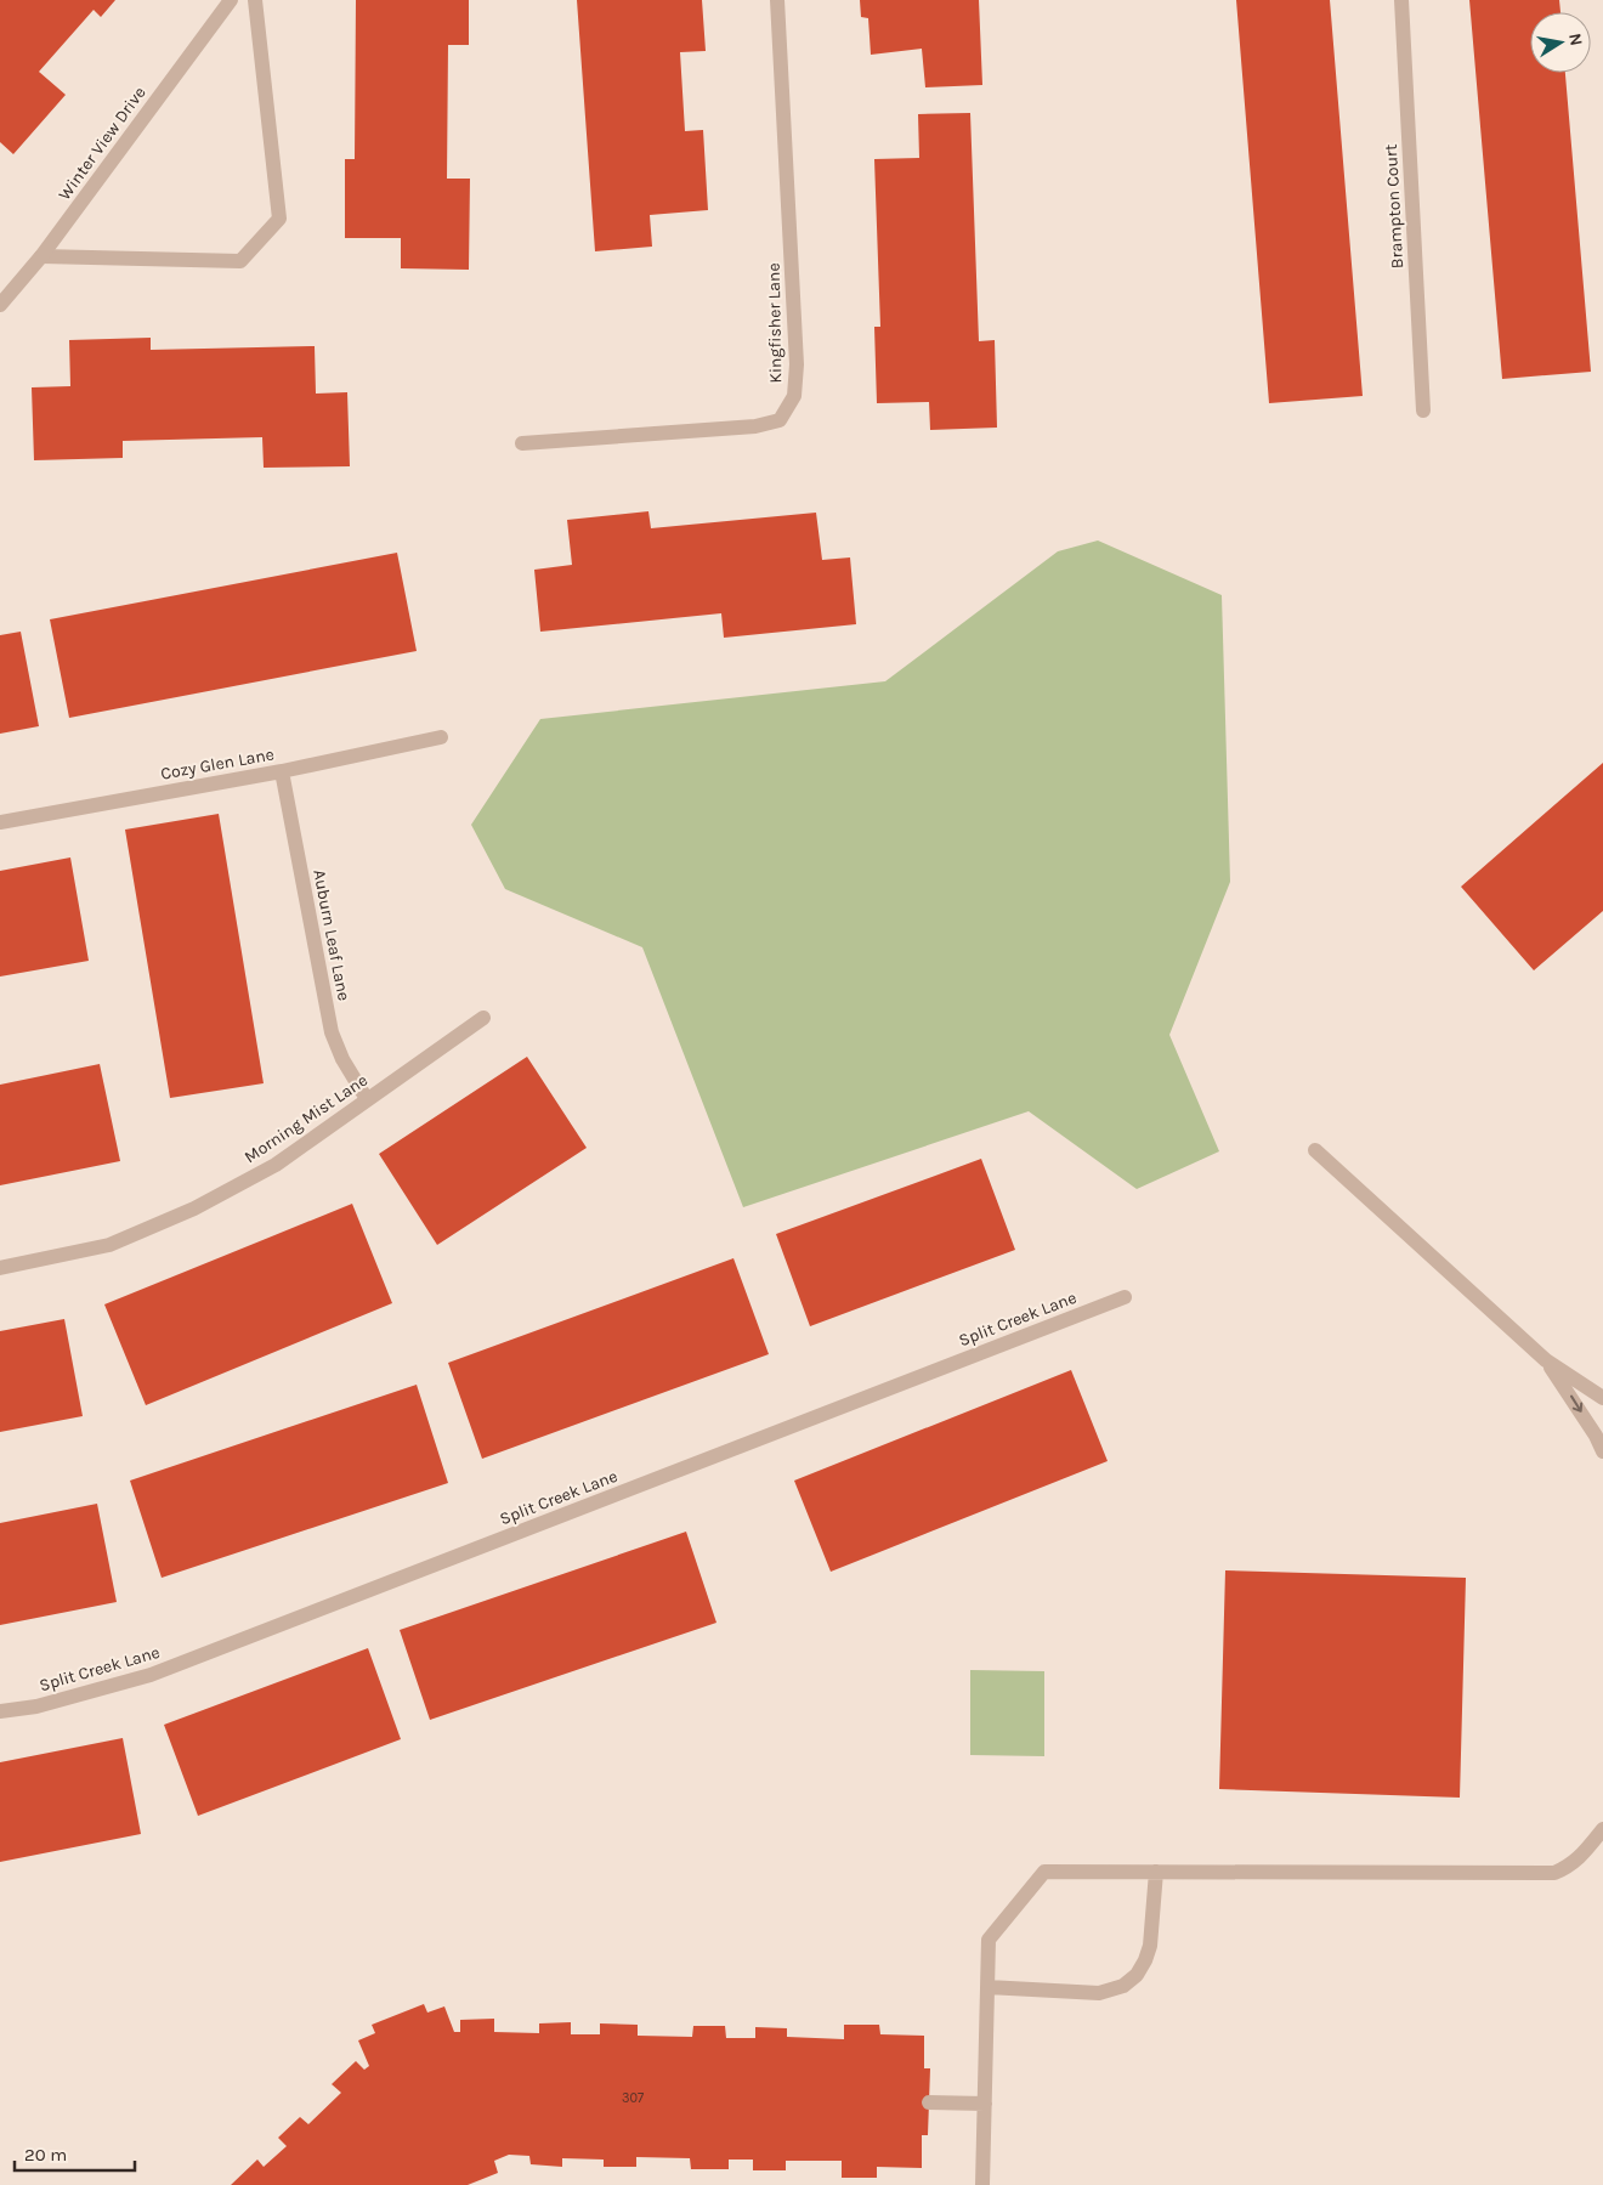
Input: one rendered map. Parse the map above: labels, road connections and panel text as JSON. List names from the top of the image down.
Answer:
{
  "streets": {
    "street": [
      "Winter View Drive",
      "Brampton Court",
      "Kingfisher Lane",
      "Cozy Glen Lane",
      "Auburn Leaf Lane",
      "Morning Mist Lane",
      "Split Creek Lane"
    ]
  },
  "crossings": [
    ["Cozy Glen Lane", "Auburn Leaf Lane"],
    ["Auburn Leaf Lane", "Morning Mist Lane"]
  ],
  "house_numbers": ["307"],
  "scale_bar": "20 m",
  "north": "right"
}
